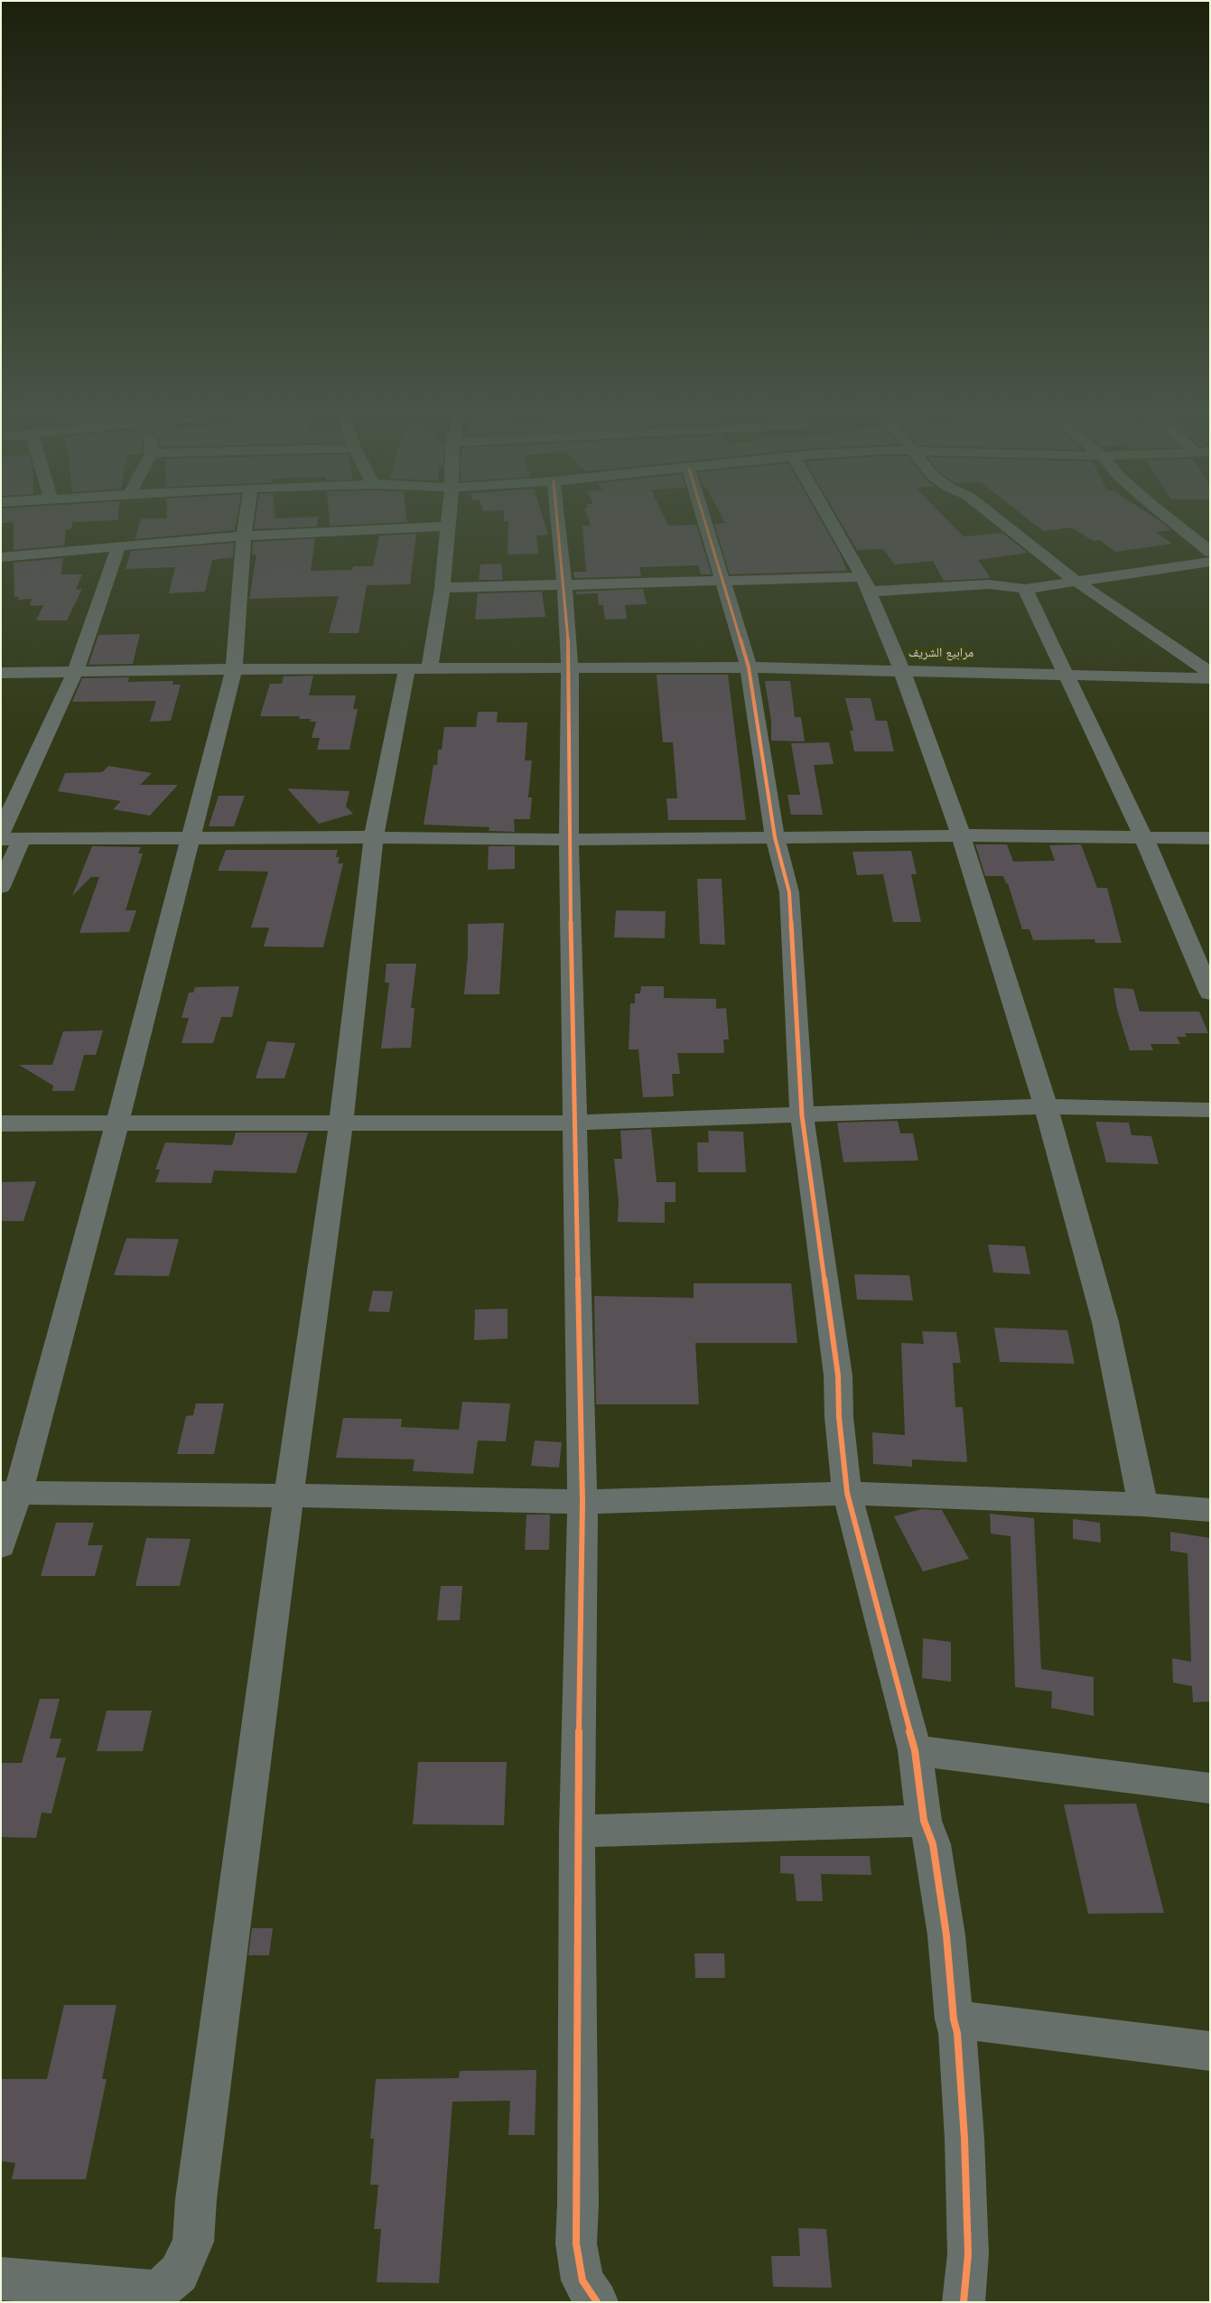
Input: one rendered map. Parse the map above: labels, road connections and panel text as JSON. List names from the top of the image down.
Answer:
{
  "districts": ["مرابيع الشريف"]
}
